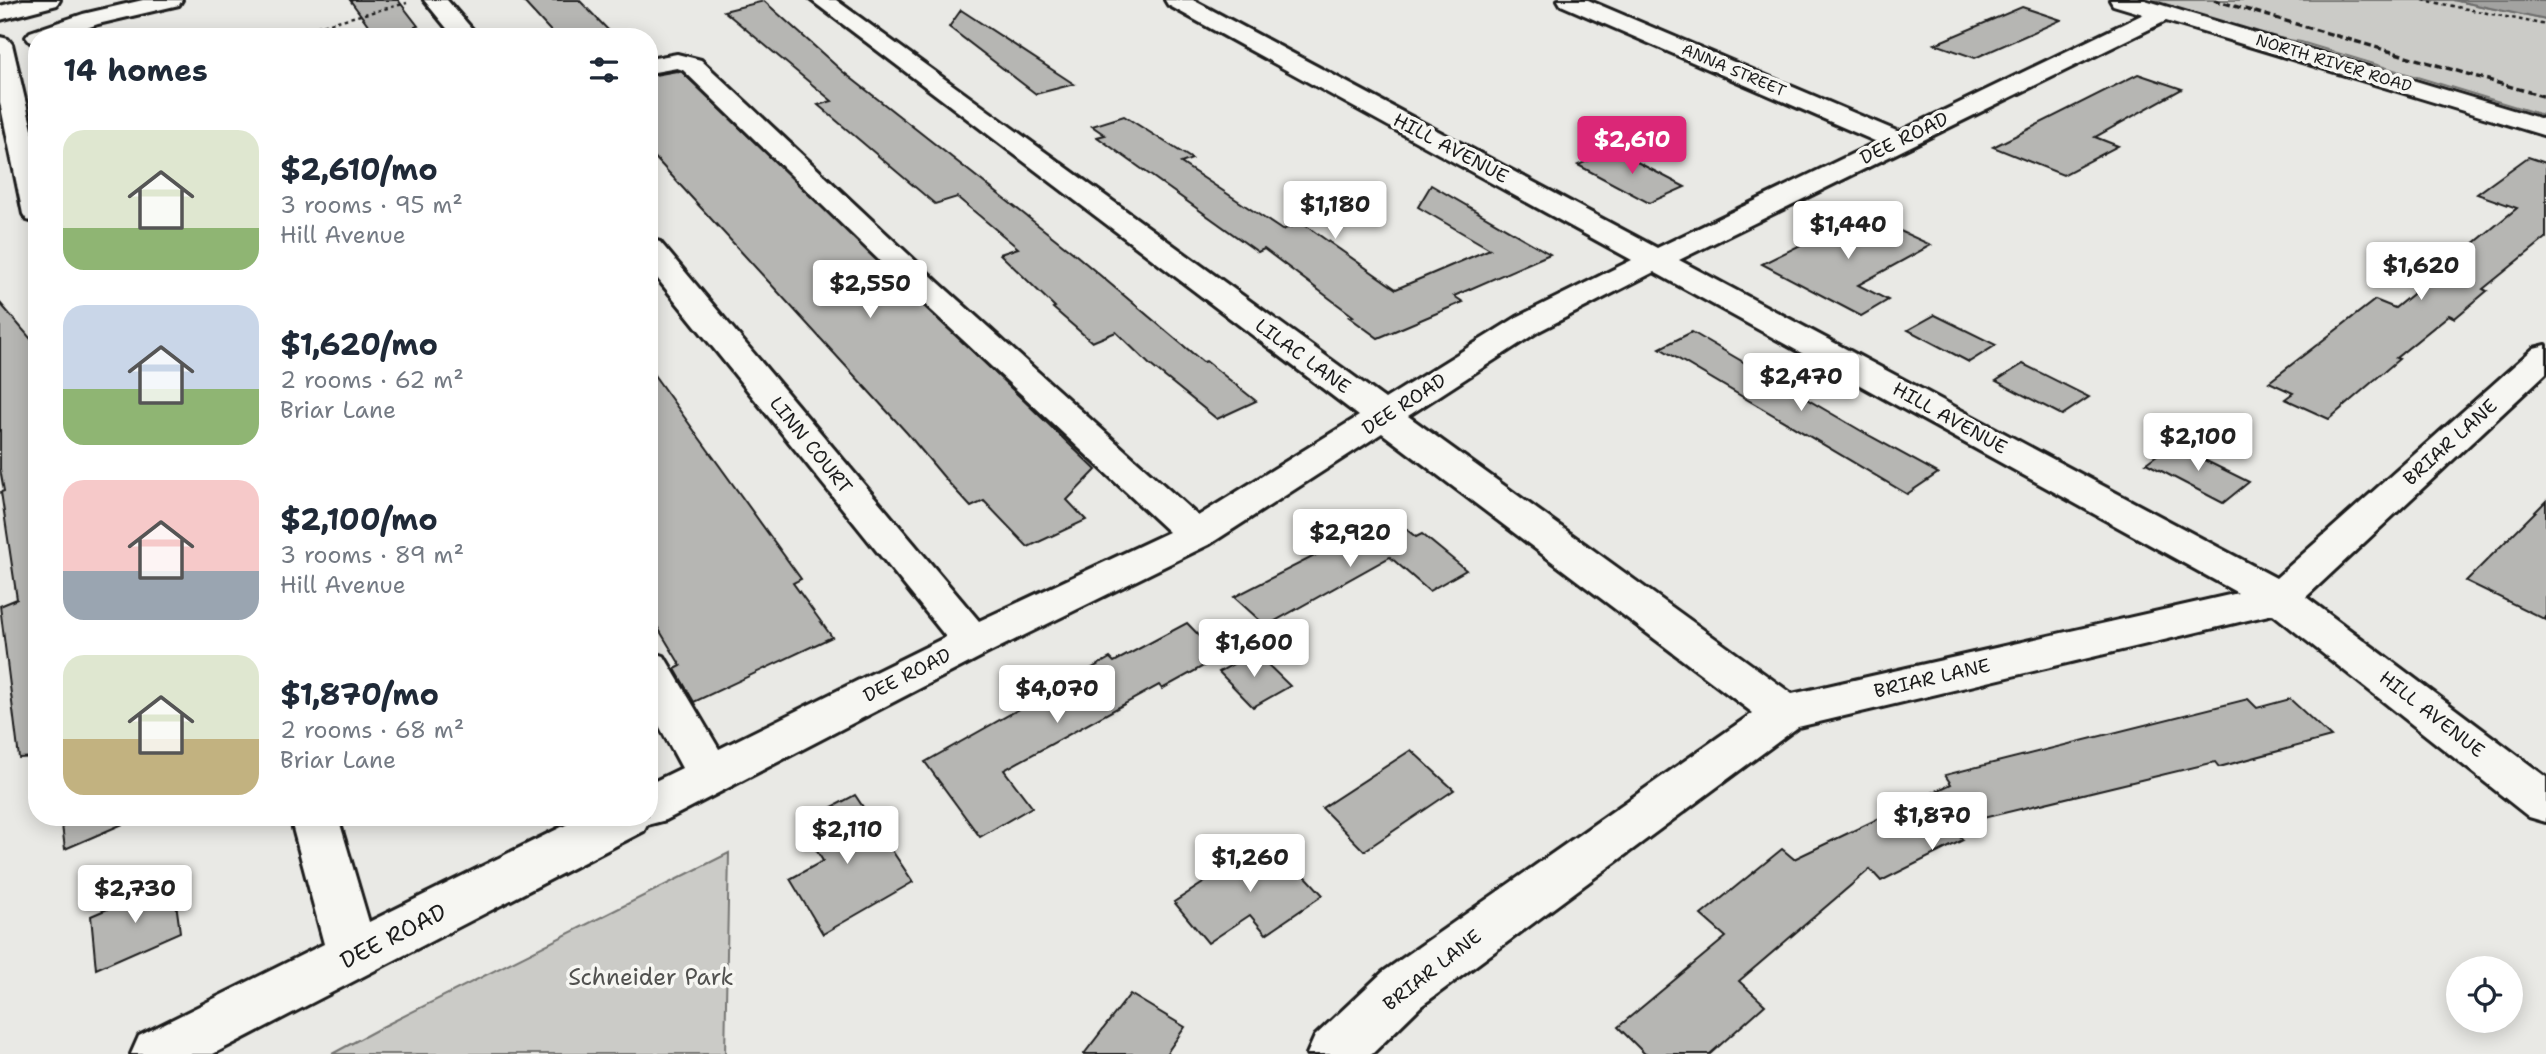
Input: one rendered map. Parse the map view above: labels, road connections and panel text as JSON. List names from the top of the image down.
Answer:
{
  "streets": {
    "street": [
      "NORTH RIVER ROAD",
      "ANNA STREET",
      "DEE ROAD",
      "HILL AVENUE",
      "LILAC LANE",
      "BRIAR LANE",
      "LINN COURT"
    ]
  },
  "crossings": [
    ["NORTH RIVER ROAD", "DEE ROAD"],
    ["ANNA STREET", "DEE ROAD"],
    ["DEE ROAD", "HILL AVENUE"],
    ["DEE ROAD", "LILAC LANE"],
    ["DEE ROAD", "LINN COURT"],
    ["HILL AVENUE", "BRIAR LANE"],
    ["LILAC LANE", "BRIAR LANE"]
  ],
  "parks": ["Schneider Park"],
  "page": {
    "heading": "14 homes",
    "list": [
      {
        "name": "$2,610/mo",
        "note": "3 rooms · 95 m² · Hill Avenue"
      },
      {
        "name": "$1,620/mo",
        "note": "2 rooms · 62 m² · Briar Lane"
      },
      {
        "name": "$2,100/mo",
        "note": "3 rooms · 89 m² · Hill Avenue"
      },
      {
        "name": "$1,870/mo",
        "note": "2 rooms · 68 m² · Briar Lane"
      }
    ],
    "price": [
      "$2,610",
      "$1,180",
      "$1,440",
      "$1,620",
      "$2,550",
      "$2,470",
      "$2,100",
      "$2,920",
      "$1,600",
      "$4,070",
      "$1,870",
      "$2,110",
      "$1,260",
      "$2,730"
    ]
  }
}
